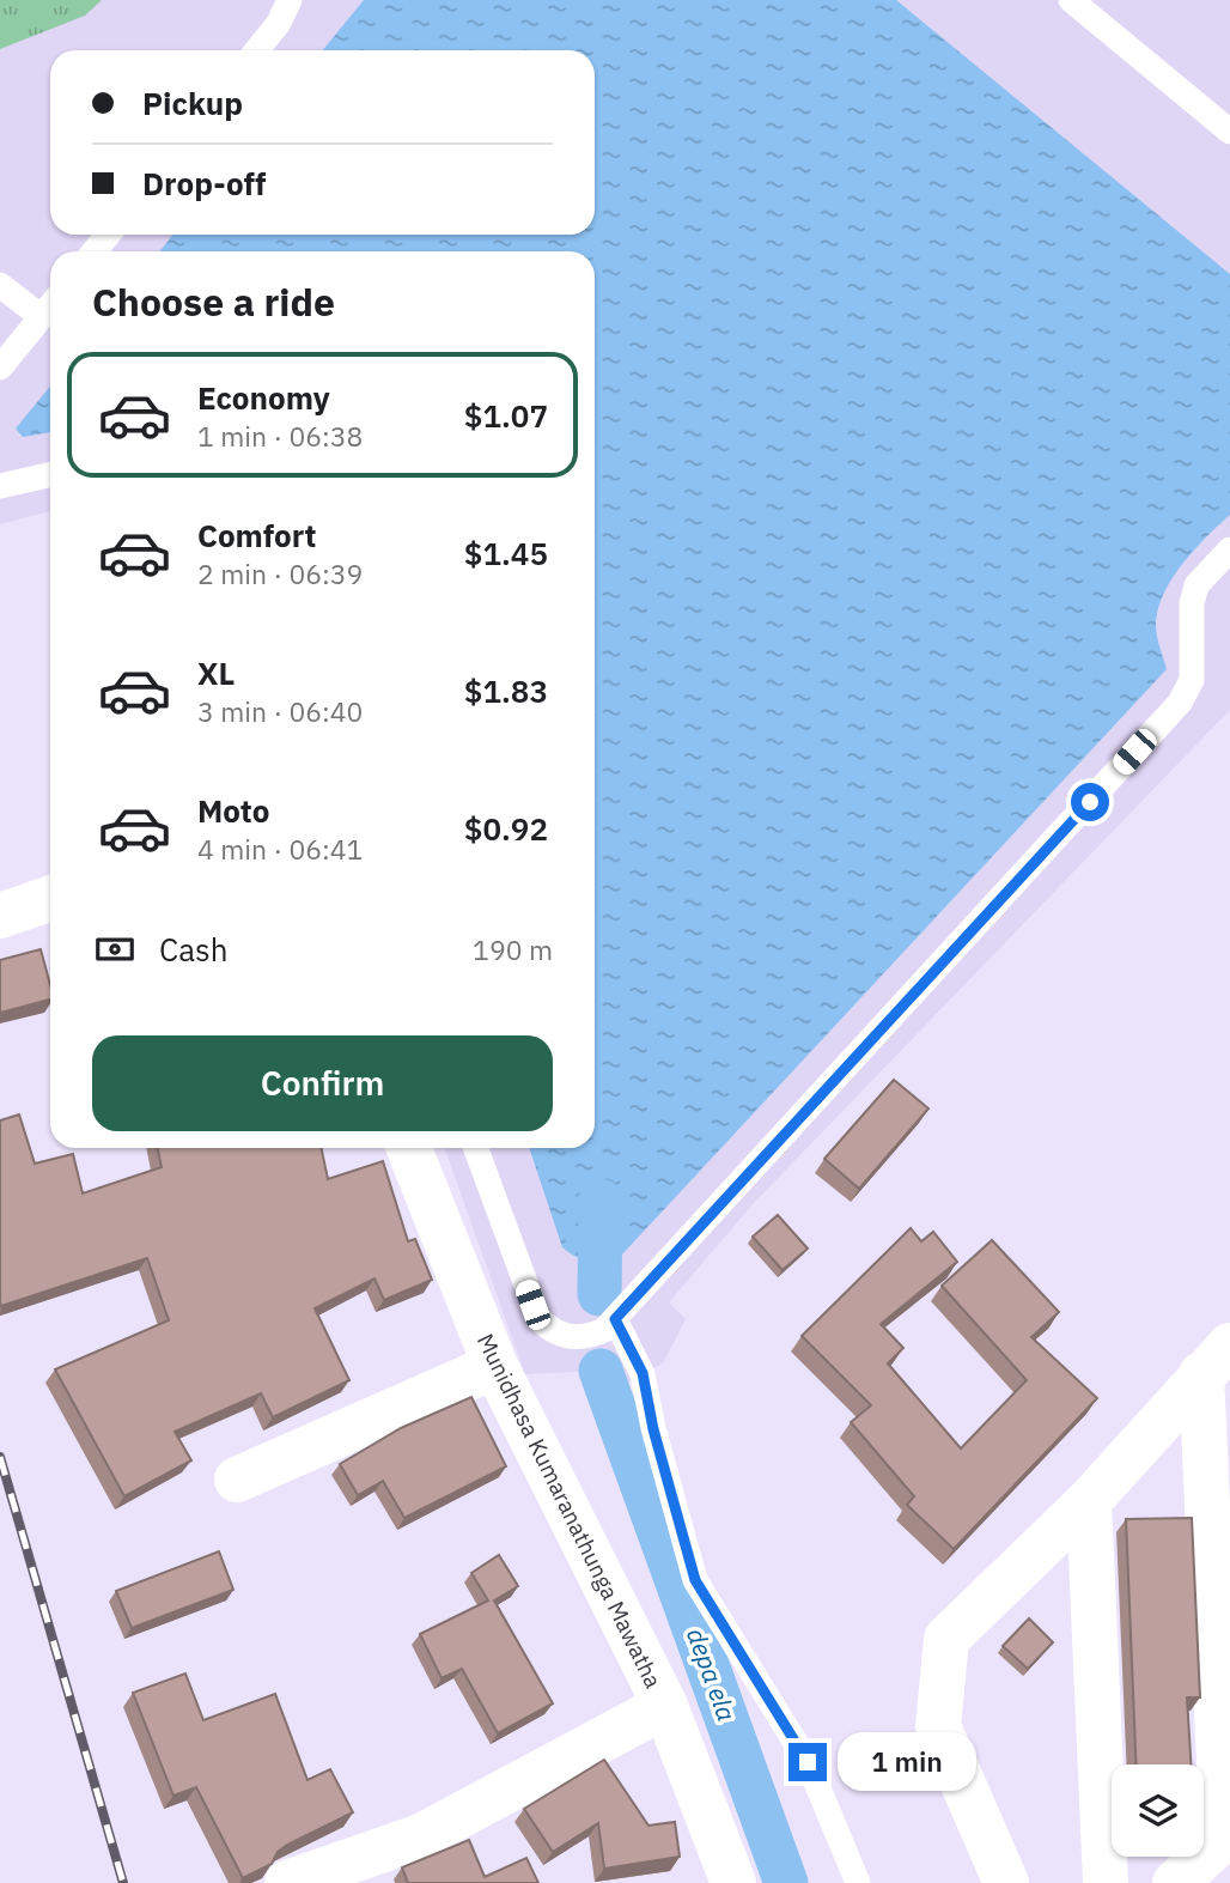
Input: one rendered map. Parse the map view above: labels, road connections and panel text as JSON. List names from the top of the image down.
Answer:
{
  "streets": {
    "street": ["Munidhasa Kumaranathunga Mawatha"]
  },
  "water": ["depa ela"],
  "page": {
    "banner": ["Pickup", "Drop-off"],
    "heading": "Choose a ride",
    "list": [
      {
        "name": "Economy",
        "note": "1 min · 06:38",
        "value": "$1.07"
      },
      {
        "name": "Comfort",
        "note": "2 min · 06:39",
        "value": "$1.45"
      },
      {
        "name": "XL",
        "note": "3 min · 06:40",
        "value": "$1.83"
      },
      {
        "name": "Moto",
        "note": "4 min · 06:41",
        "value": "$0.92"
      }
    ],
    "pay": ["Cash", "190 m"],
    "buttons": "Confirm",
    "bubble": "1 min"
  }
}
